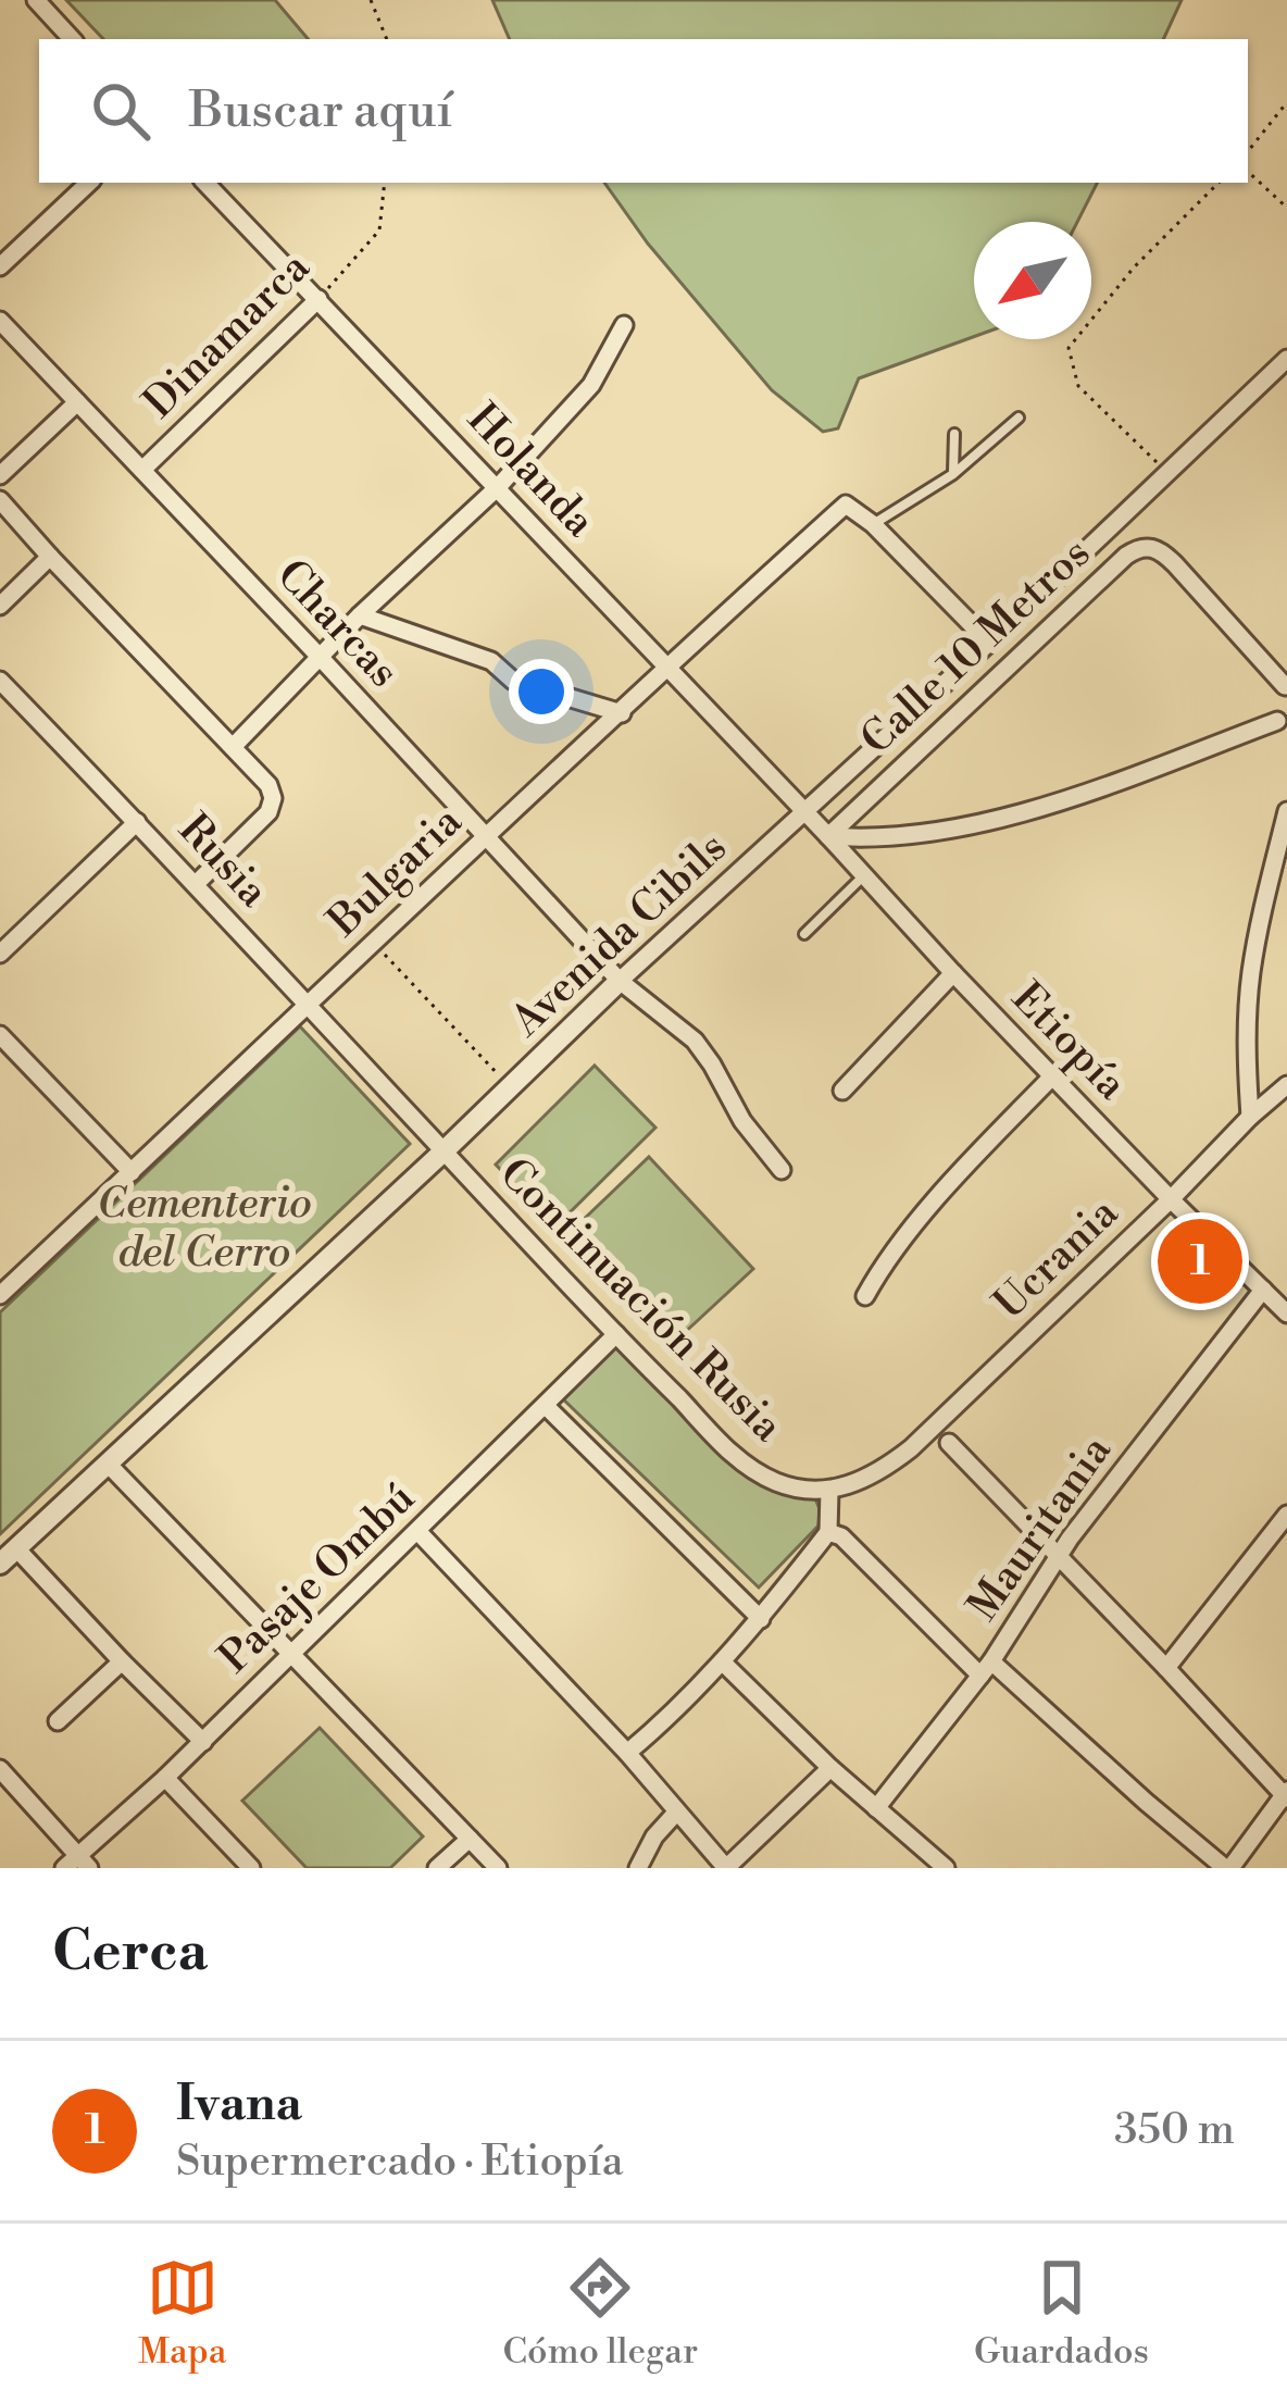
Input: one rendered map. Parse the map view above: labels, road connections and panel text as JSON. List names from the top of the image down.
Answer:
{
  "streets": {
    "street": [
      "Dinamarca",
      "Holanda",
      "Charcas",
      "Calle 10 Metros",
      "Rusia",
      "Bulgaria",
      "Avenida Cibils",
      "Etiopía",
      "Ucrania",
      "Continuación Rusia",
      "Mauritania",
      "Pasaje Ombú"
    ]
  },
  "crossings": [
    ["Dinamarca", "Holanda"],
    ["Dinamarca", "Charcas"],
    ["Holanda", "Bulgaria"],
    ["Holanda", "Avenida Cibils"],
    ["Holanda", "Etiopía"],
    ["Charcas", "Bulgaria"],
    ["Charcas", "Avenida Cibils"],
    ["Calle 10 Metros", "Etiopía"],
    ["Rusia", "Bulgaria"],
    ["Rusia", "Avenida Cibils"],
    ["Rusia", "Continuación Rusia"],
    ["Avenida Cibils", "Etiopía"],
    ["Avenida Cibils", "Continuación Rusia"],
    ["Etiopía", "Ucrania"],
    ["Etiopía", "Mauritania"],
    ["Ucrania", "Continuación Rusia"],
    ["Continuación Rusia", "Pasaje Ombú"]
  ],
  "parks": ["Cementerio del Cerro"],
  "north": "bottom left",
  "page": {
    "search": "Buscar aquí",
    "pins": "1",
    "heading": "Cerca",
    "list": [
      {
        "mark": "1",
        "name": "Ivana",
        "note": "Supermercado · Etiopía",
        "value": "350 m"
      }
    ],
    "nav": ["Mapa", "Cómo llegar", "Guardados"]
  }
}
